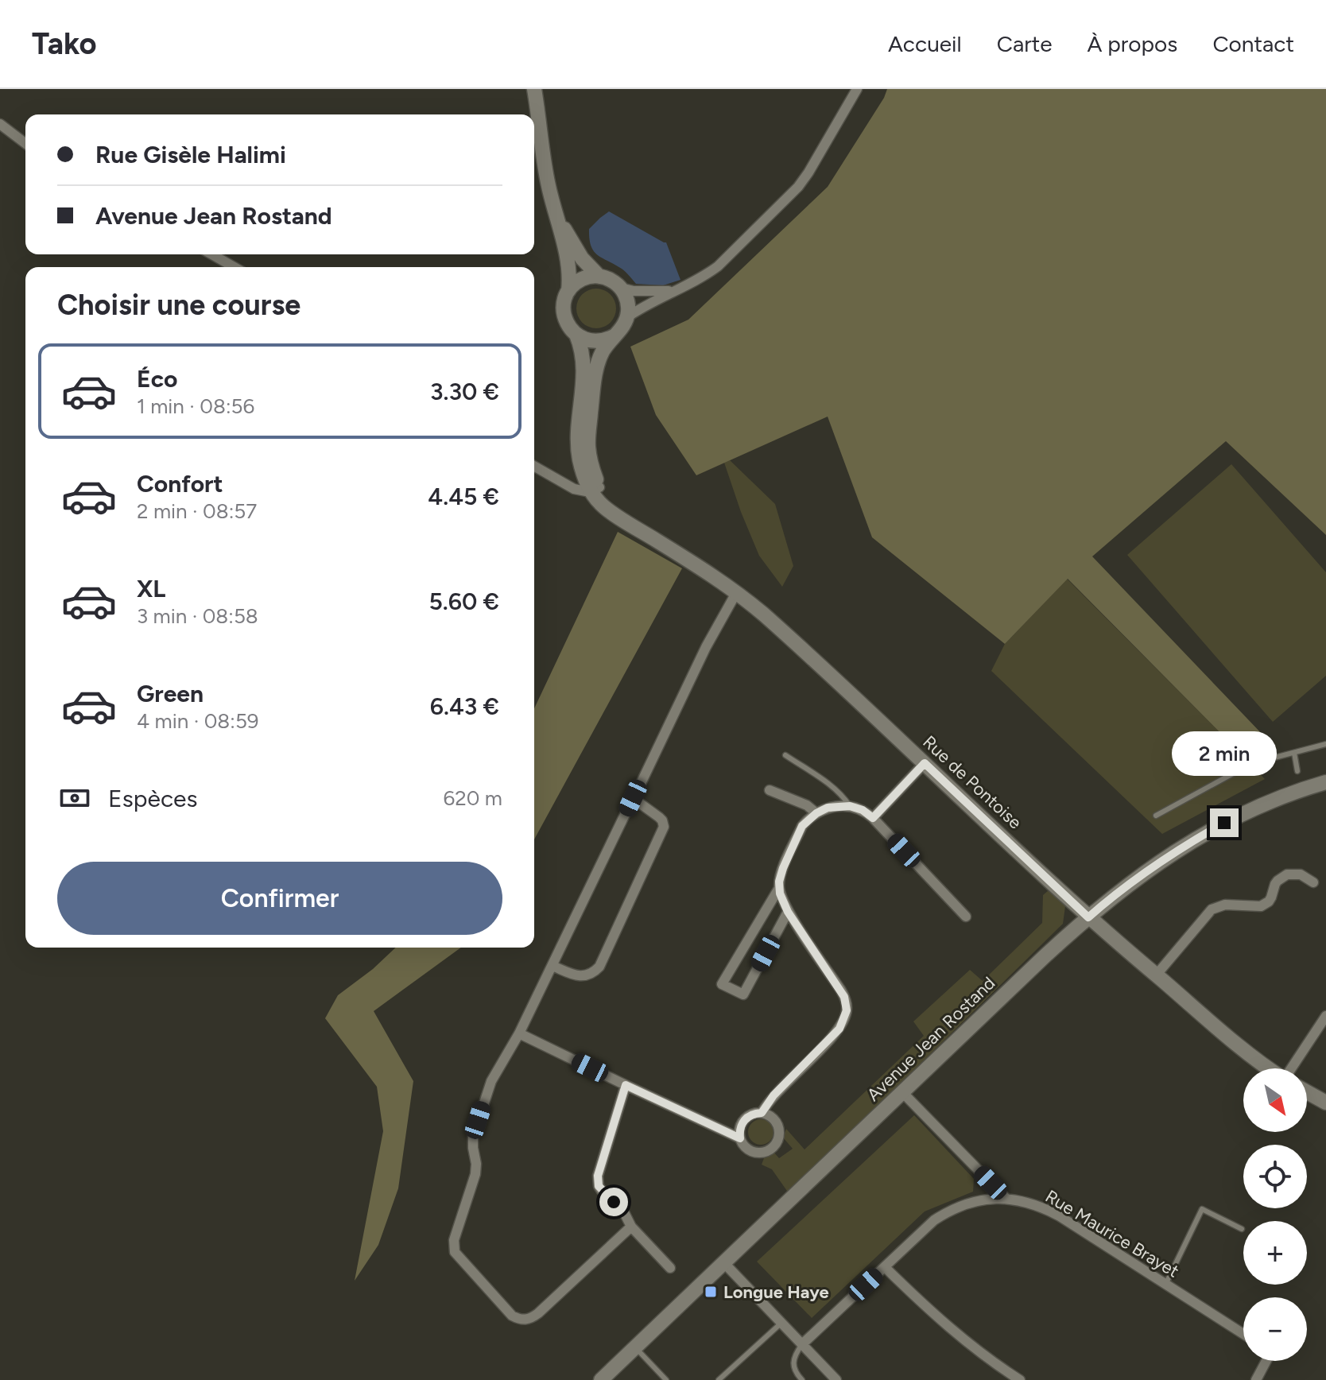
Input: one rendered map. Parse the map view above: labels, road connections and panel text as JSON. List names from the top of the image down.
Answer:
{
  "streets": {
    "street": ["Rue de Pontoise", "Avenue Jean Rostand", "Rue Maurice Brayet"]
  },
  "crossings": [
    ["Rue de Pontoise", "Avenue Jean Rostand"]
  ],
  "places": {
    "transit": ["Longue Haye"]
  },
  "north": "bottom right",
  "page": {
    "header": "Tako",
    "nav": [
      "Accueil",
      "Carte",
      "À propos",
      "Contact"
    ],
    "banner": ["Rue Gisèle Halimi", "Avenue Jean Rostand"],
    "heading": "Choisir une course",
    "list": [
      {
        "name": "Éco",
        "note": "1 min · 08:56",
        "value": "3.30 €"
      },
      {
        "name": "Confort",
        "note": "2 min · 08:57",
        "value": "4.45 €"
      },
      {
        "name": "XL",
        "note": "3 min · 08:58",
        "value": "5.60 €"
      },
      {
        "name": "Green",
        "note": "4 min · 08:59",
        "value": "6.43 €"
      }
    ],
    "bubble": "2 min",
    "pay": ["Espèces", "620 m"],
    "buttons": "Confirmer",
    "map_buttons": ["+", "−"]
  }
}
